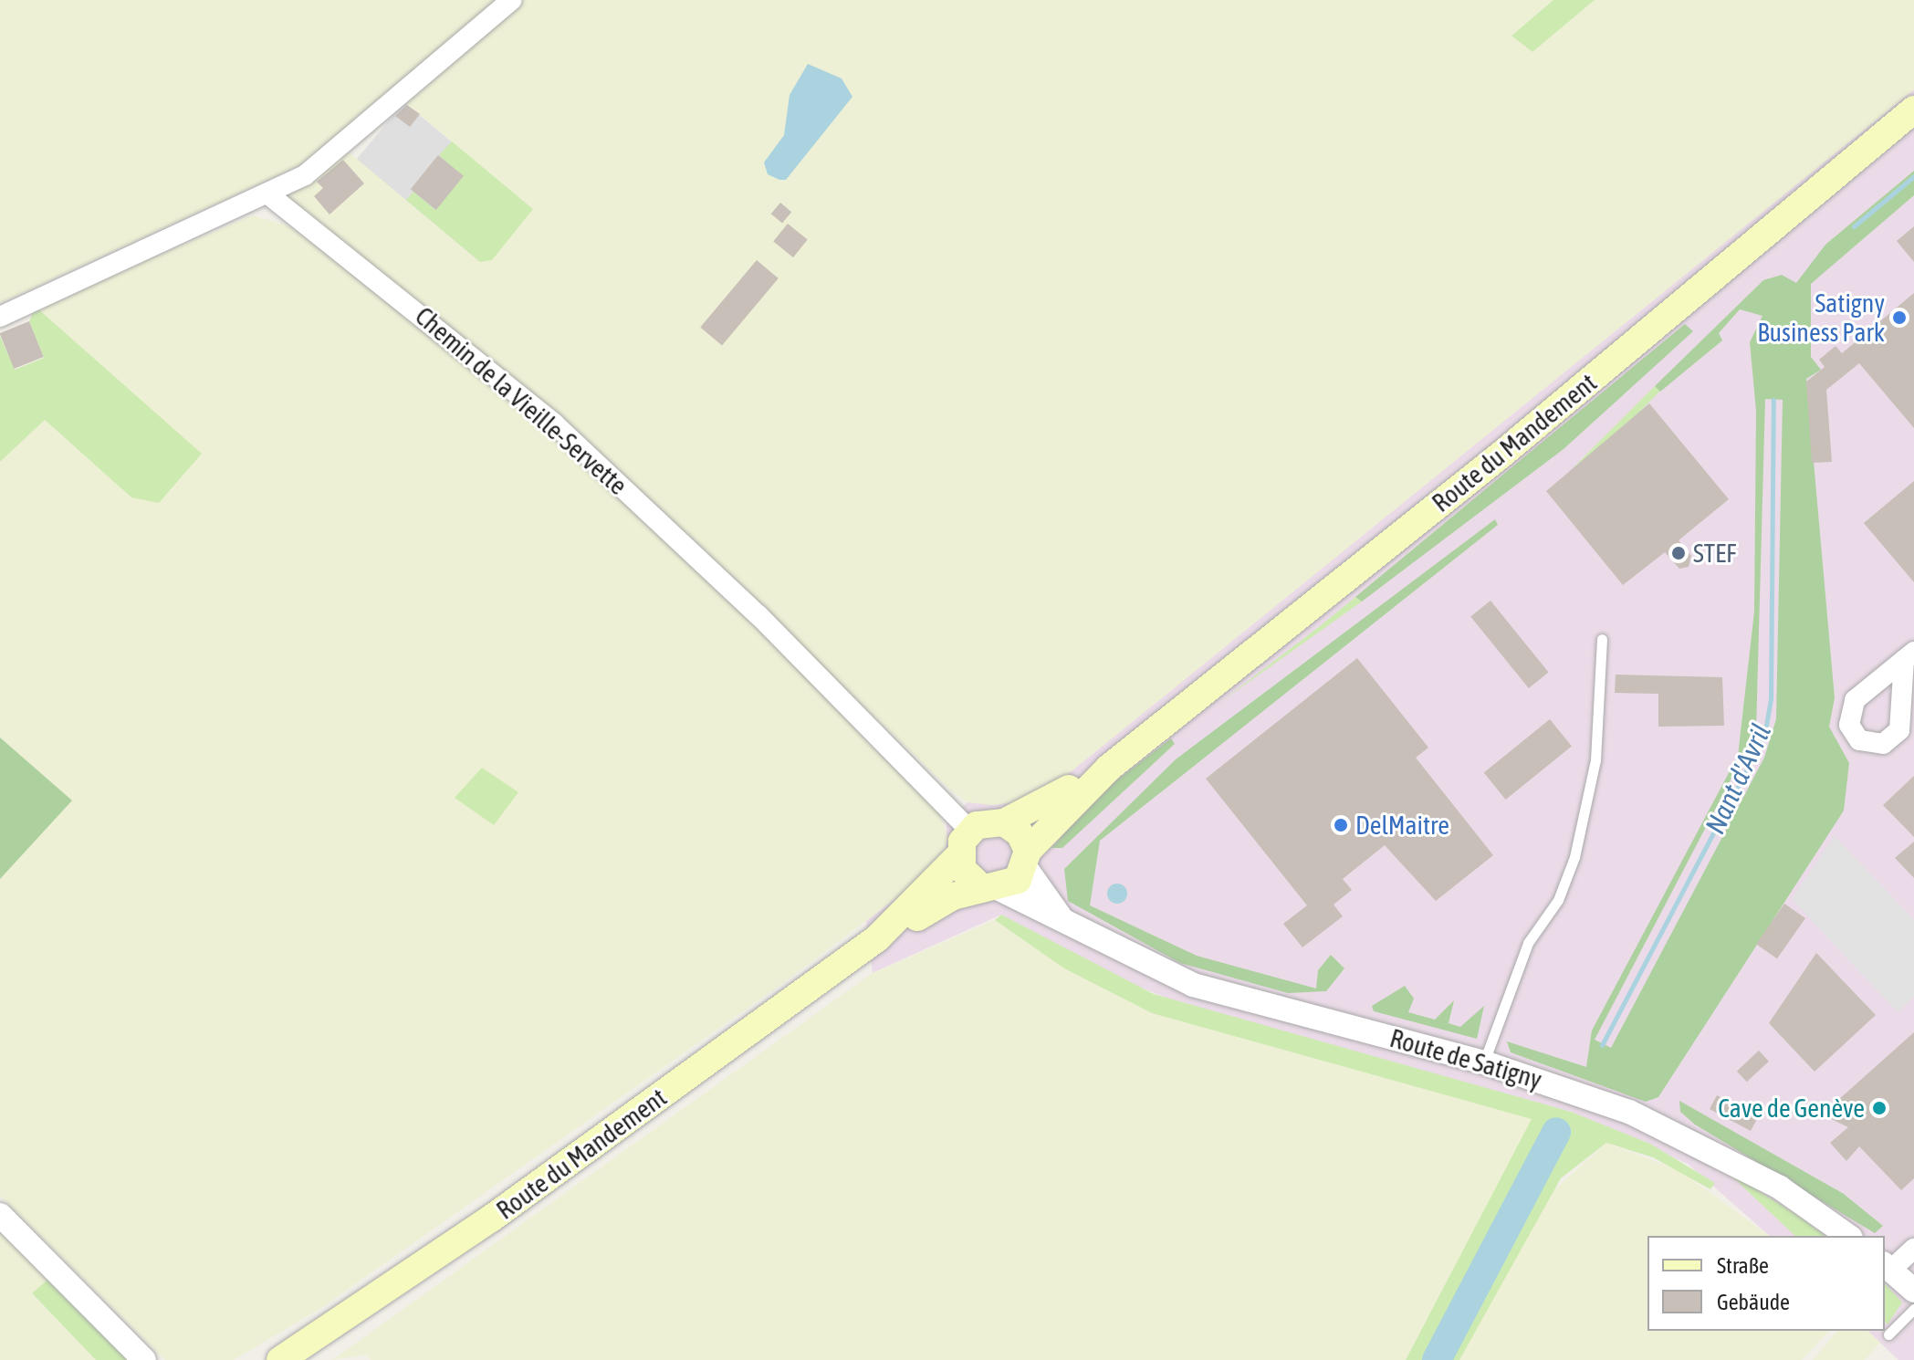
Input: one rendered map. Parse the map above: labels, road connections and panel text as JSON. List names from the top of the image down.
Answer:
{
  "streets": {
    "main road": ["Route du Mandement"],
    "street": ["Chemin de la Vieille-Servette", "Route de Satigny"]
  },
  "crossings": [
    ["Chemin de la Vieille-Servette", "Route du Mandement"],
    ["Chemin de la Vieille-Servette", "Route de Satigny"],
    ["Route du Mandement", "Route de Satigny"]
  ],
  "water": ["Nant d'Avril"],
  "places": [
    "Satigny Business Park",
    "STEF",
    "DelMaitre",
    "Cave de Genève"
  ],
  "legend": ["Straße", "Gebäude"]
}
